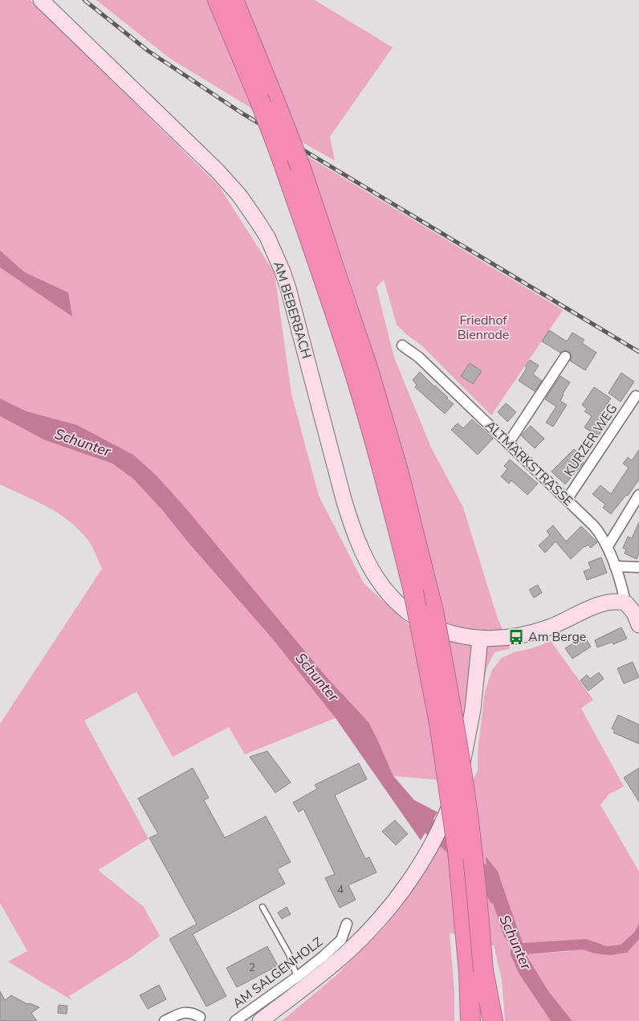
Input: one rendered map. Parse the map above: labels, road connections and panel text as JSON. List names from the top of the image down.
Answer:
{
  "streets": {
    "main road": ["AM BEBERBACH", "ALTMARKSTRASSE"],
    "street": ["KURZER WEG", "AM SALGENHOLZ"]
  },
  "crossings": [
    ["KURZER WEG", "ALTMARKSTRASSE"]
  ],
  "water": ["Schunter"],
  "parks": ["Friedhof Bienrode"],
  "places": {
    "bus stop": ["Am Berge"]
  },
  "house_numbers": ["4", "2"]
}
